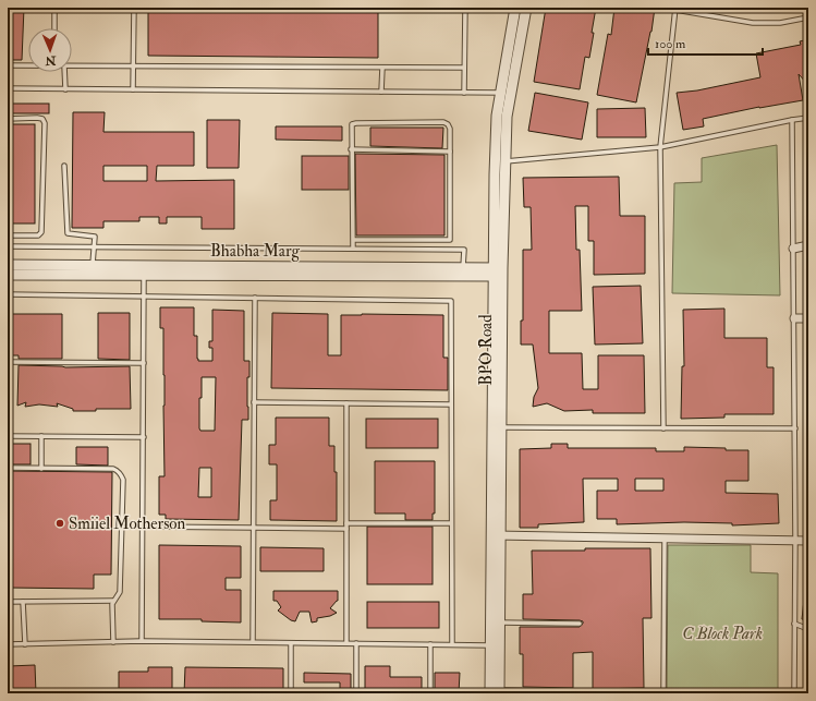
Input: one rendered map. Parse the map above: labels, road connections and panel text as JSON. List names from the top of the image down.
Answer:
{
  "streets": {
    "street": ["Bhabha Marg", "BPO Road"]
  },
  "crossings": [
    ["Bhabha Marg", "BPO Road"]
  ],
  "parks": ["C Block Park"],
  "places": ["Smiiel Motherson"],
  "scale_bar": "100 m",
  "north": "bottom"
}
